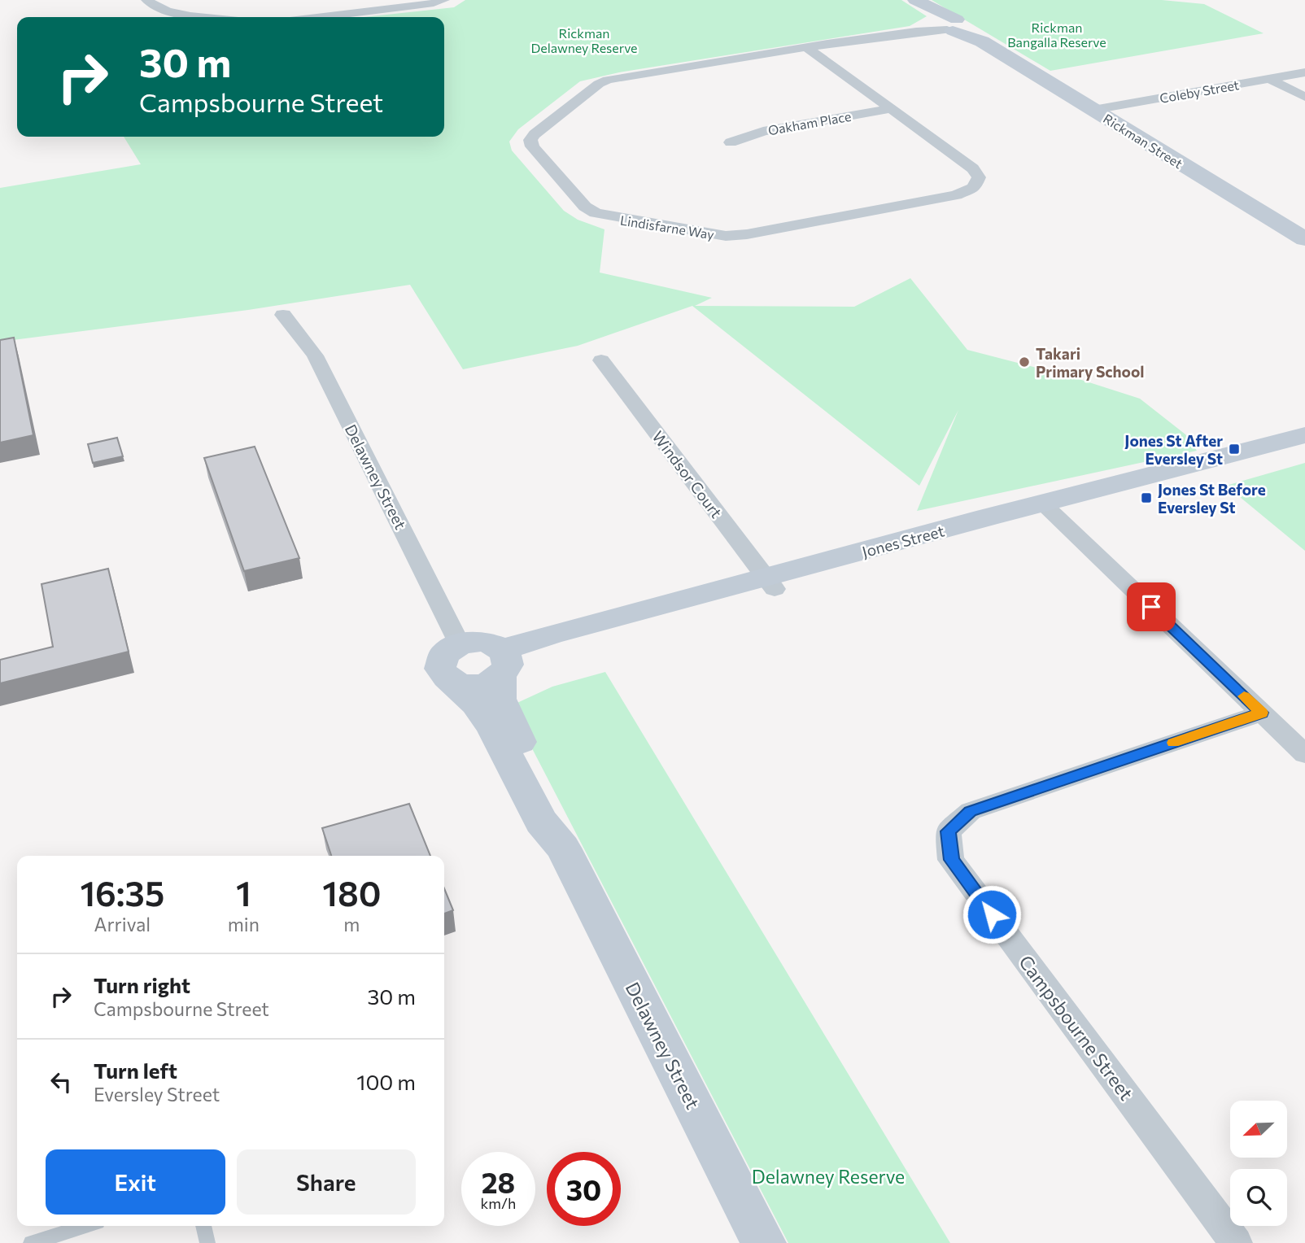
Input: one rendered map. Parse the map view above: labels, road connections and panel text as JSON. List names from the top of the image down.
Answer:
{
  "streets": {
    "street": [
      "Coleby Street",
      "Oakham Place",
      "Rickman Street",
      "Lindisfarne Way",
      "Windsor Court",
      "Delawney Street",
      "Jones Street",
      "Campsbourne Street"
    ]
  },
  "crossings": [
    ["Coleby Street", "Rickman Street"],
    ["Oakham Place", "Lindisfarne Way"],
    ["Rickman Street", "Lindisfarne Way"],
    ["Windsor Court", "Jones Street"],
    ["Delawney Street", "Jones Street"]
  ],
  "parks": ["Rickman Bangalla Reserve", "Rickman Delawney Reserve", "Delawney Reserve"],
  "places": {
    "other": ["Takari Primary School"],
    "transit": ["Jones St After Eversley St", "Jones St Before Eversley St"]
  },
  "north": "bottom left",
  "page": {
    "turn": ["30 m", "Campsbourne Street"],
    "eta": [
      "16:35",
      "Arrival",
      "1",
      "min",
      "180",
      "m"
    ],
    "list": [
      {
        "name": "Turn right",
        "note": "Campsbourne Street",
        "value": "30 m"
      },
      {
        "name": "Turn left",
        "note": "Eversley Street",
        "value": "100 m"
      }
    ],
    "buttons": ["Exit", "Share"],
    "speed": "28 km/h",
    "limit": "30"
  }
}
